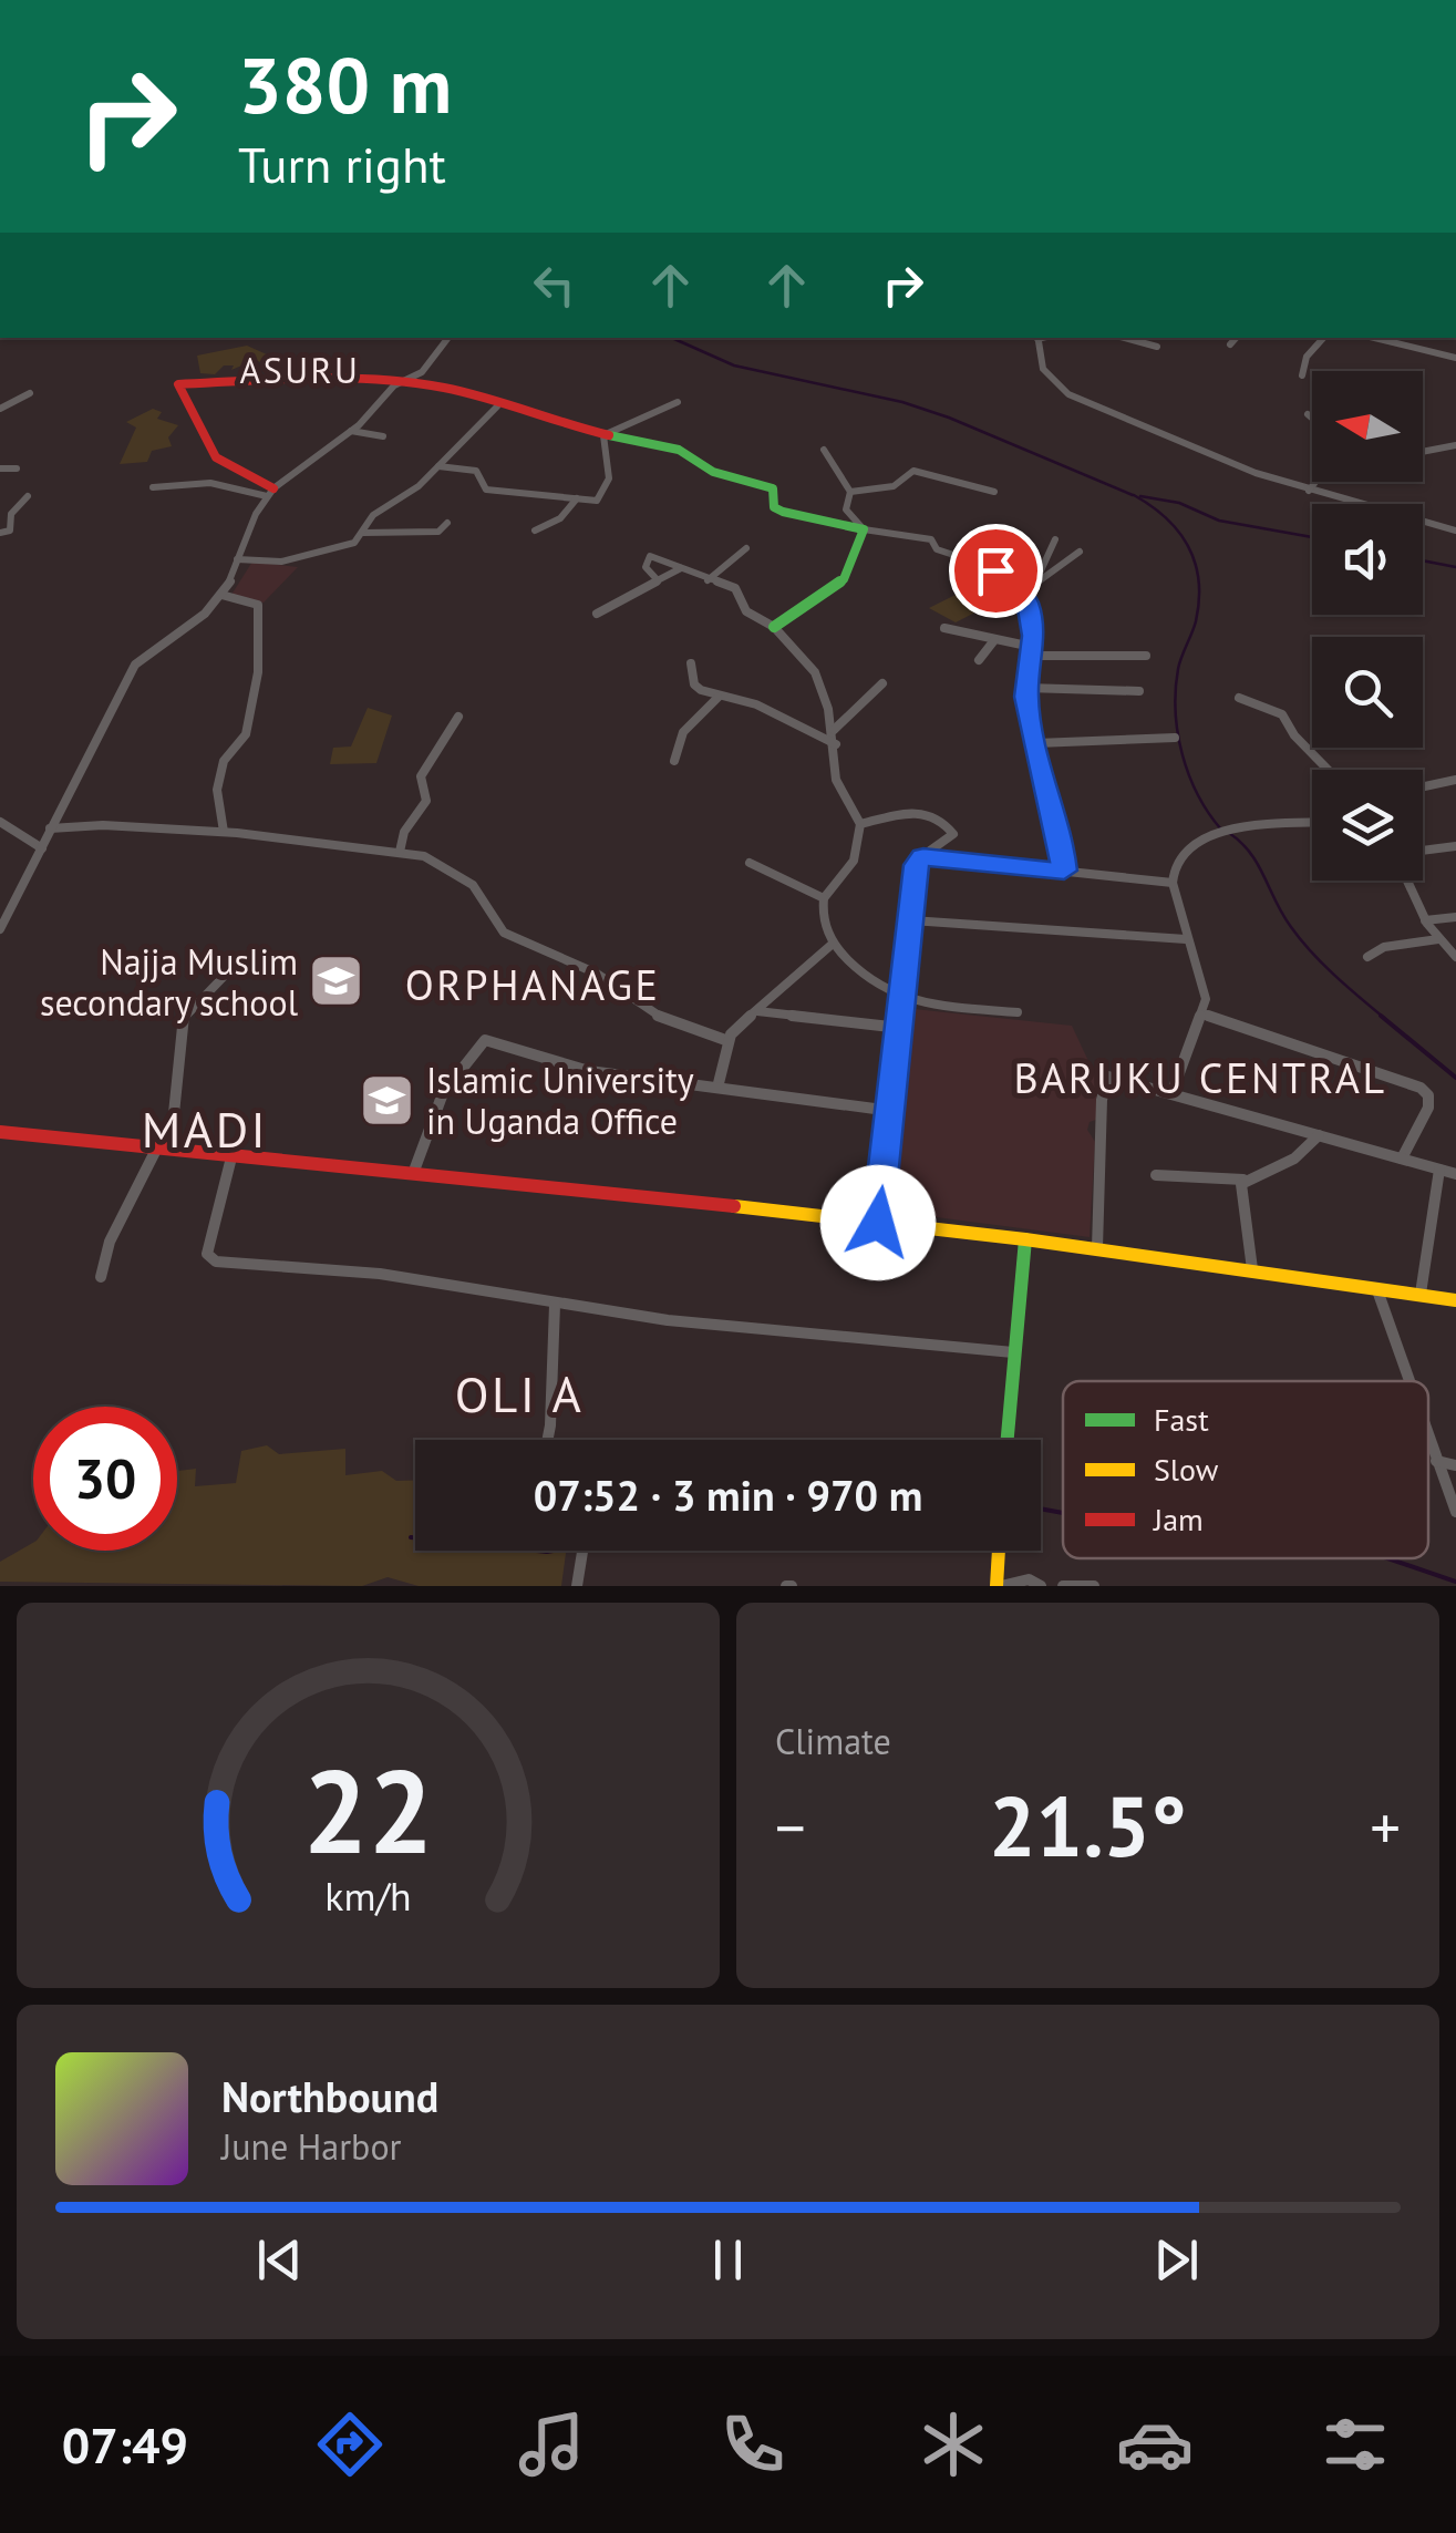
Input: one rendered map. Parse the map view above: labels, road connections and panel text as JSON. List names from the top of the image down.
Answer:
{
  "districts": [
    "ASURU",
    "ORPHANAGE",
    "BARUKU CENTRAL",
    "MADI",
    "OLI A"
  ],
  "places": {
    "school or university": ["Najja Muslim secondary school", "Islamic University in Uganda Office"]
  },
  "legend": ["Fast", "Slow", "Jam"],
  "north": "left",
  "page": {
    "turn": ["380 m", "Turn right"],
    "limit": "30",
    "trip": "07:52 · 3 min · 970 m",
    "tile": "Climate",
    "heat": ["−", "21.5°", "+"],
    "song": ["Northbound", "June Harbor"],
    "tabs": "07:49",
    "gauge": ["22", "km/h"]
  }
}
